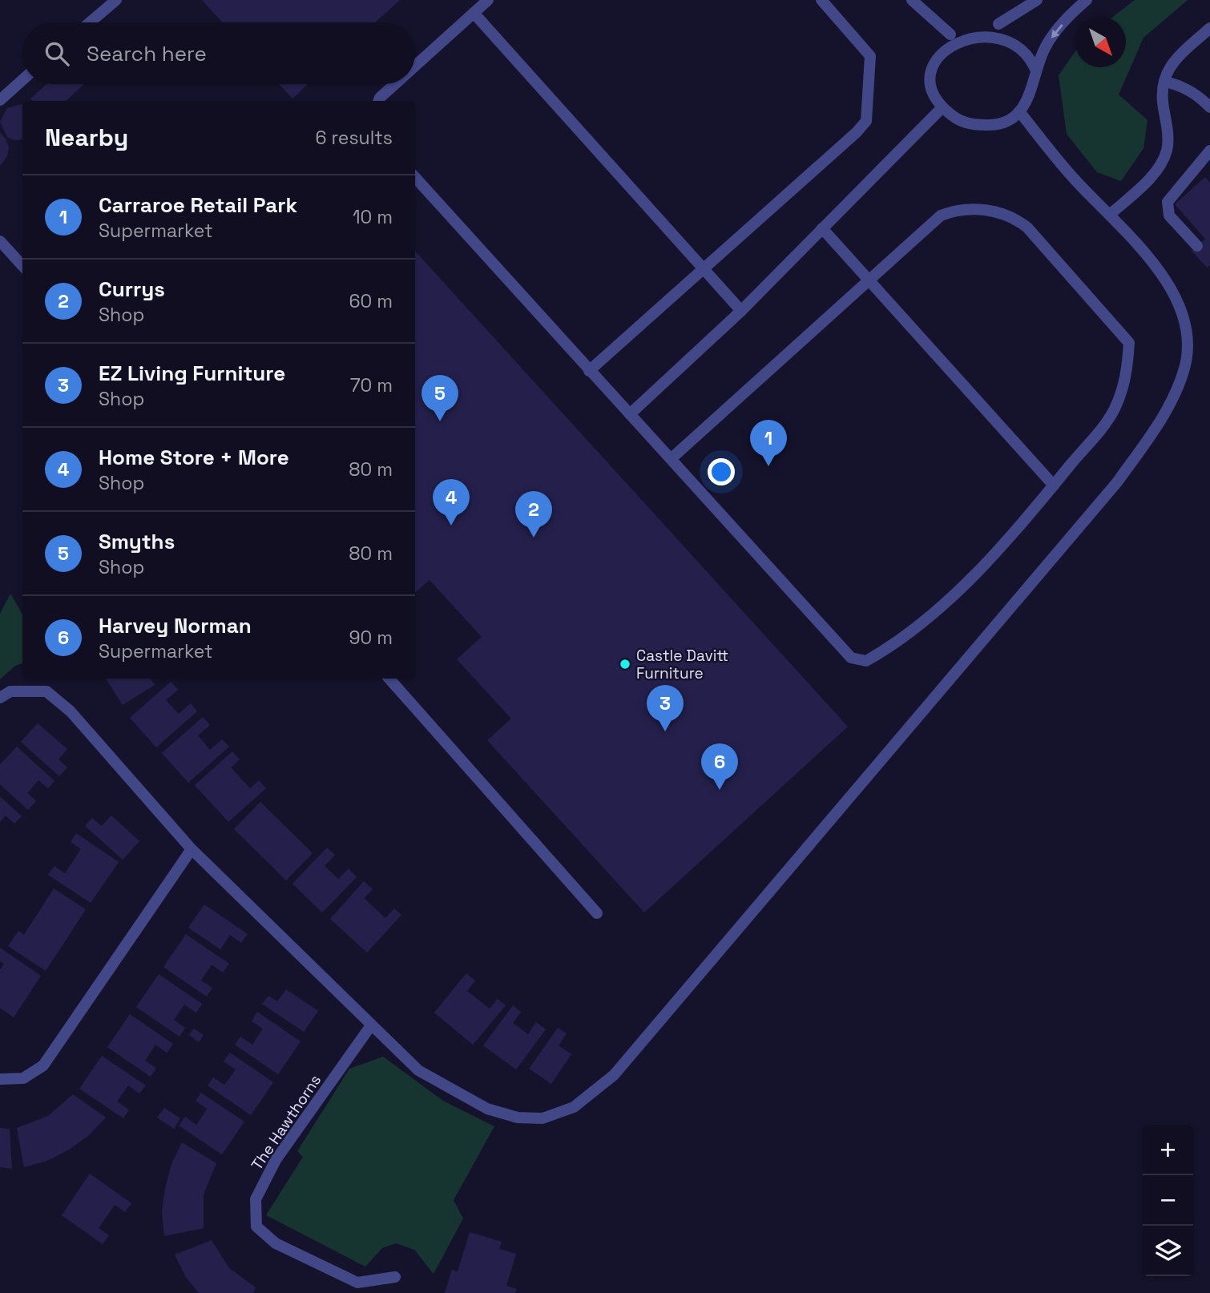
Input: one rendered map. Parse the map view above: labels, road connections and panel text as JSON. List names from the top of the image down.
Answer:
{
  "streets": {
    "street": ["The Hawthorns"]
  },
  "places": ["Castle Davitt Furniture"],
  "north": "bottom right",
  "page": {
    "search": "Search here",
    "heading": ["Nearby", "6 results"],
    "list": [
      {
        "mark": "1",
        "name": "Carraroe Retail Park",
        "note": "Supermarket",
        "value": "10 m"
      },
      {
        "mark": "2",
        "name": "Currys",
        "note": "Shop",
        "value": "60 m"
      },
      {
        "mark": "3",
        "name": "EZ Living Furniture",
        "note": "Shop",
        "value": "70 m"
      },
      {
        "mark": "4",
        "name": "Home Store + More",
        "note": "Shop",
        "value": "80 m"
      },
      {
        "mark": "5",
        "name": "Smyths",
        "note": "Shop",
        "value": "80 m"
      },
      {
        "mark": "6",
        "name": "Harvey Norman",
        "note": "Supermarket",
        "value": "90 m"
      }
    ],
    "pins": [
      "5",
      "1",
      "4",
      "2",
      "3",
      "6"
    ],
    "map_buttons": ["+", "−"]
  }
}
